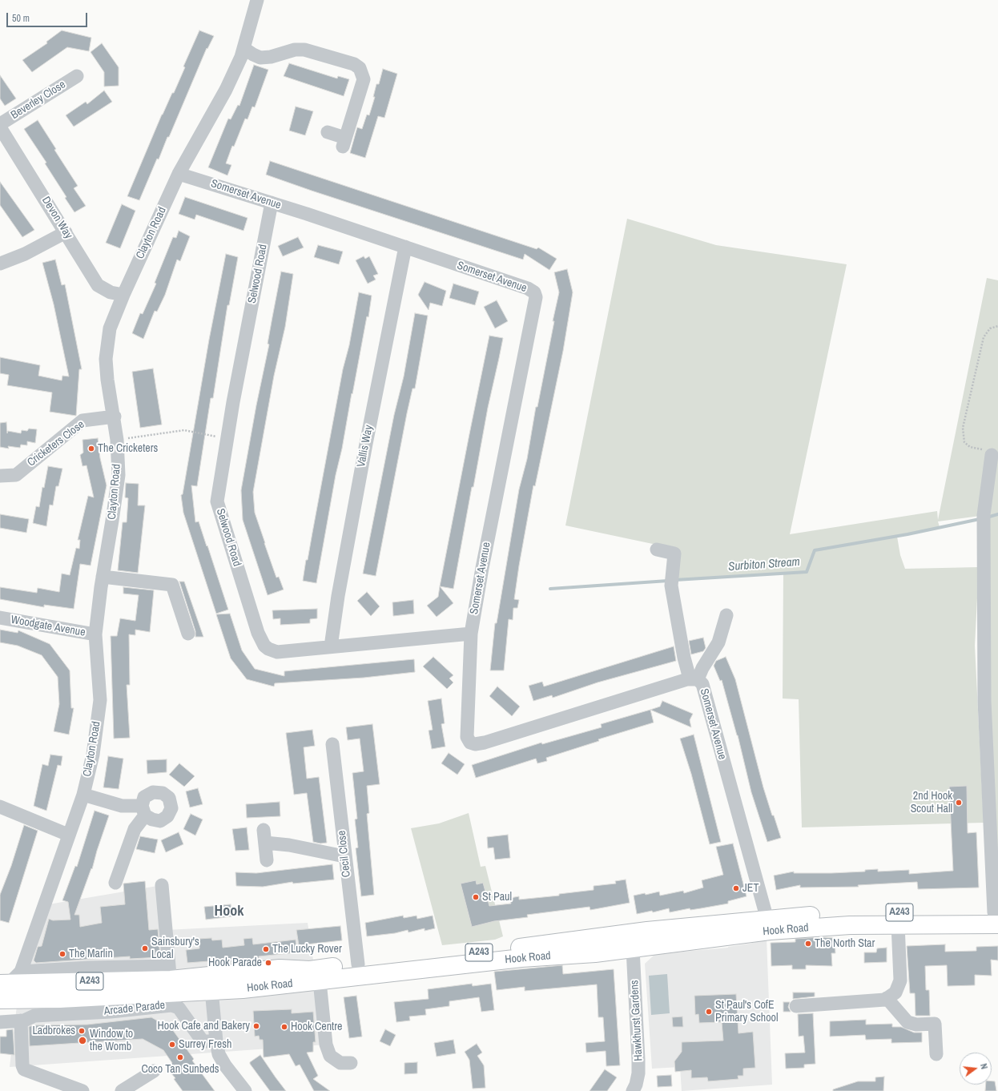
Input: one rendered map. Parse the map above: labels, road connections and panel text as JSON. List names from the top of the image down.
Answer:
{
  "streets": {
    "highway": ["A243", "Hook Road"],
    "street": [
      "Beverley Close",
      "Somerset Avenue",
      "Devon Way",
      "Clayton Road",
      "Selwood Road",
      "Cricketers Close",
      "Vallis Way",
      "Woodgate Avenue",
      "Cecil Close",
      "Arcade Parade",
      "Hawkhurst Gardens"
    ]
  },
  "crossings": [
    ["Somerset Avenue", "Clayton Road"],
    ["Somerset Avenue", "Selwood Road"],
    ["Somerset Avenue", "Vallis Way"],
    ["Somerset Avenue", "Hook Road"],
    ["Devon Way", "Clayton Road"],
    ["Clayton Road", "Cricketers Close"],
    ["Clayton Road", "Woodgate Avenue"],
    ["Clayton Road", "Hook Road"],
    ["Selwood Road", "Vallis Way"],
    ["Cecil Close", "Hook Road"],
    ["Hook Road", "Arcade Parade"],
    ["Hook Road", "Hawkhurst Gardens"]
  ],
  "districts": ["Hook"],
  "water": ["Surbiton Stream"],
  "places": [
    "The Cricketers",
    "2nd Hook Scout Hall",
    "JET",
    "St Paul",
    "The North Star",
    "Sainsbury's Local",
    "The Lucky Rover",
    "The Marlin",
    "Hook Parade",
    "St Paul's CofE Primary School",
    "Hook Cafe and Bakery",
    "Hook Centre",
    "Ladbrokes",
    "Window to the Womb",
    "Surrey Fresh",
    "Coco Tan Sunbeds"
  ],
  "scale_bar": "50 m",
  "north": "right"
}
